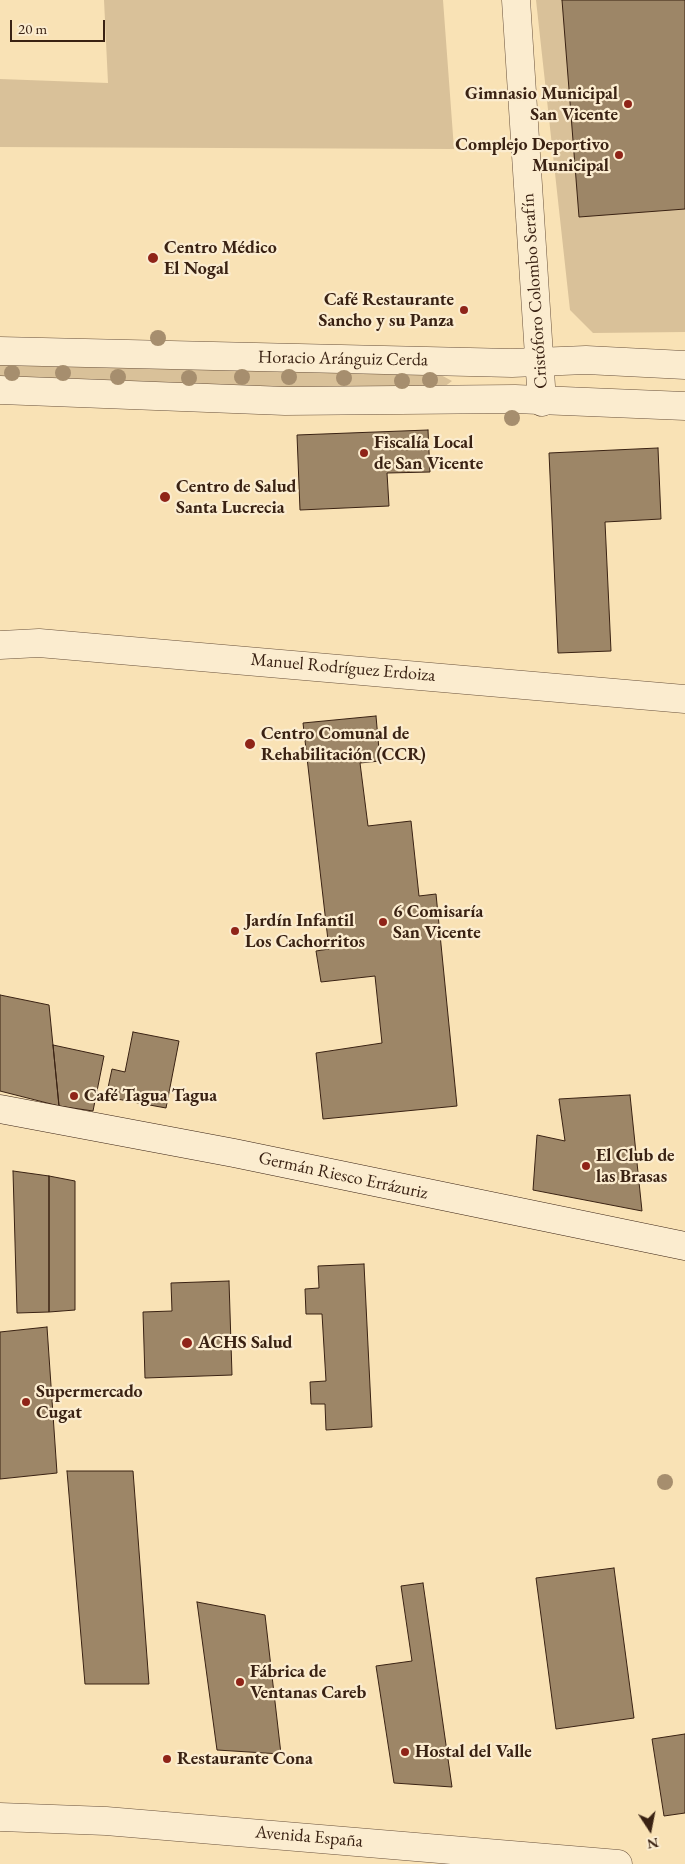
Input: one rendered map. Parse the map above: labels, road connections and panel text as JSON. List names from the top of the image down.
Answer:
{
  "streets": {
    "street": [
      "Cristóforo Colombo Serafín",
      "Horacio Aránguiz Cerda",
      "Manuel Rodríguez Erdoiza",
      "Germán Riesco Errázuriz",
      "Avenida España"
    ]
  },
  "crossings": [
    ["Cristóforo Colombo Serafín", "Horacio Aránguiz Cerda"]
  ],
  "places": [
    "Gimnasio Municipal San Vicente",
    "Complejo Deportivo Municipal",
    "Centro Médico El Nogal",
    "Café Restaurante Sancho y su Panza",
    "Fiscalía Local de San Vicente",
    "Centro de Salud Santa Lucrecia",
    "Centro Comunal de Rehabilitación (CCR)",
    "6 Comisaría San Vicente",
    "Jardín Infantil Los Cachorritos",
    "Café Tagua Tagua",
    "El Club de las Brasas",
    "ACHS Salud",
    "Supermercado Cugat",
    "Fábrica de Ventanas Careb",
    "Hostal del Valle",
    "Restaurante Cona"
  ],
  "scale_bar": "20 m",
  "north": "bottom"
}
